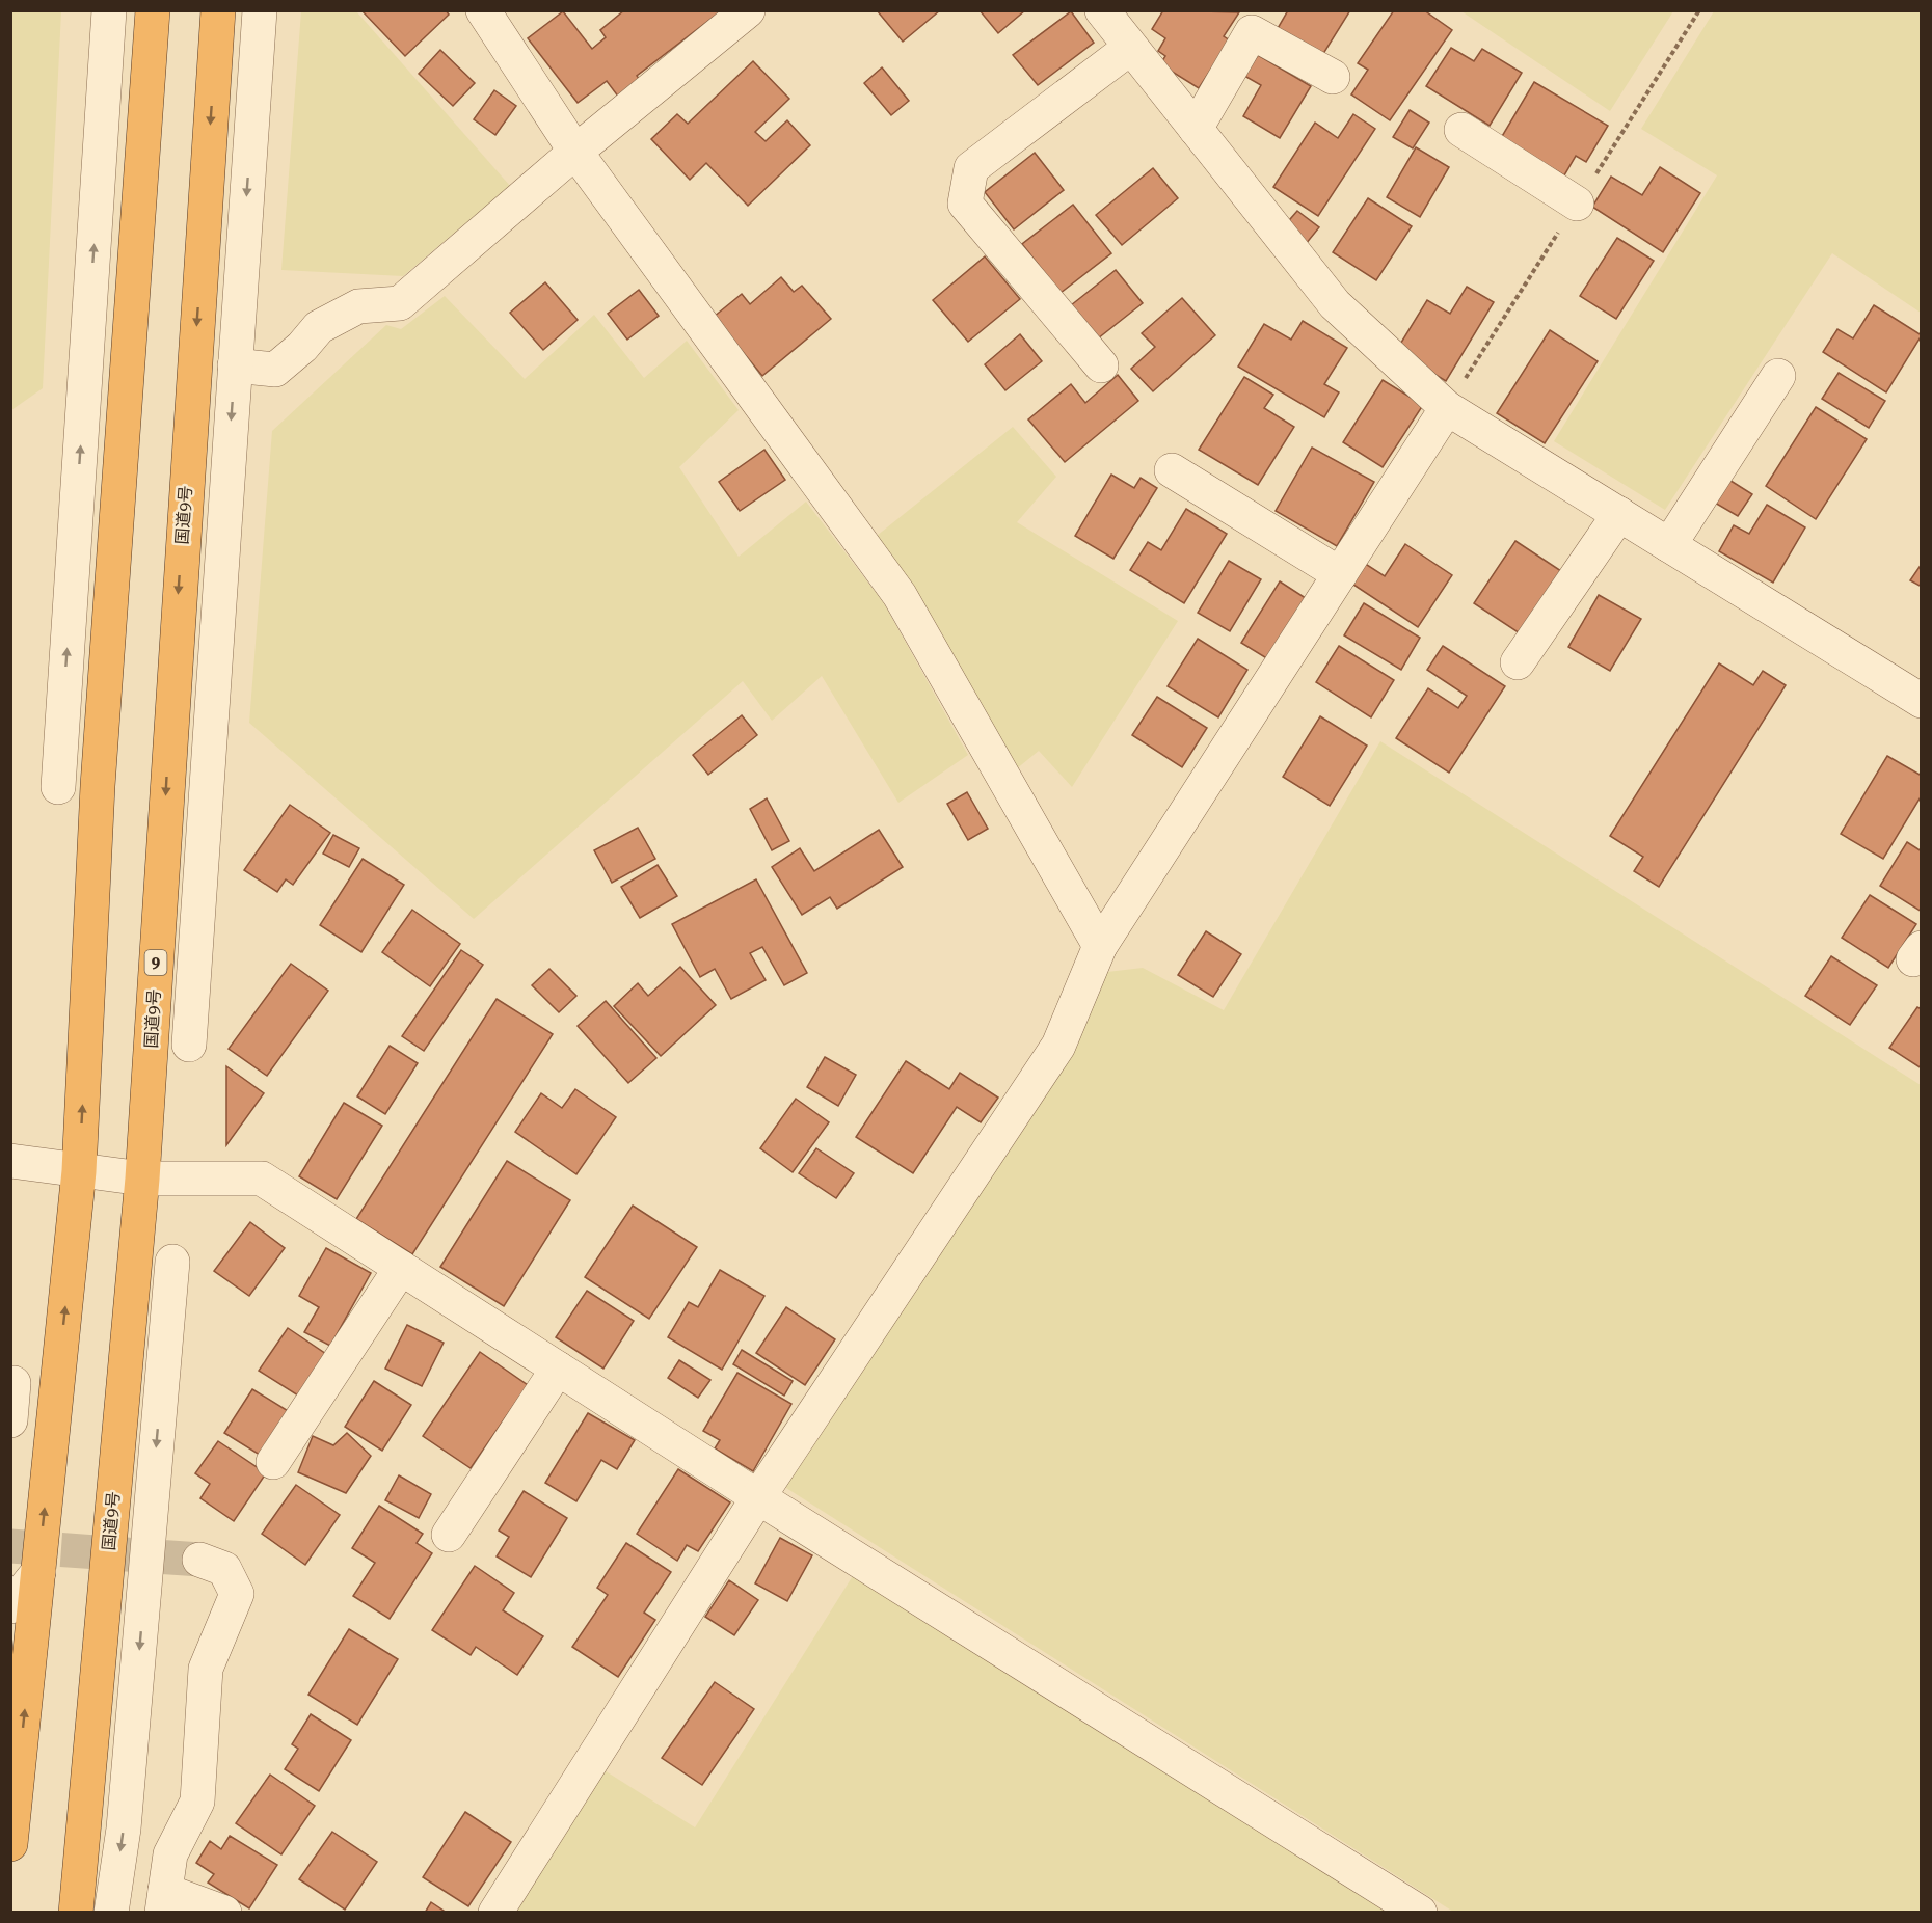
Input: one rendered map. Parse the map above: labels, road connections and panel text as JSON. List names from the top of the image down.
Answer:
{
  "streets": {
    "highway": ["国道9号", "9"]
  }
}
